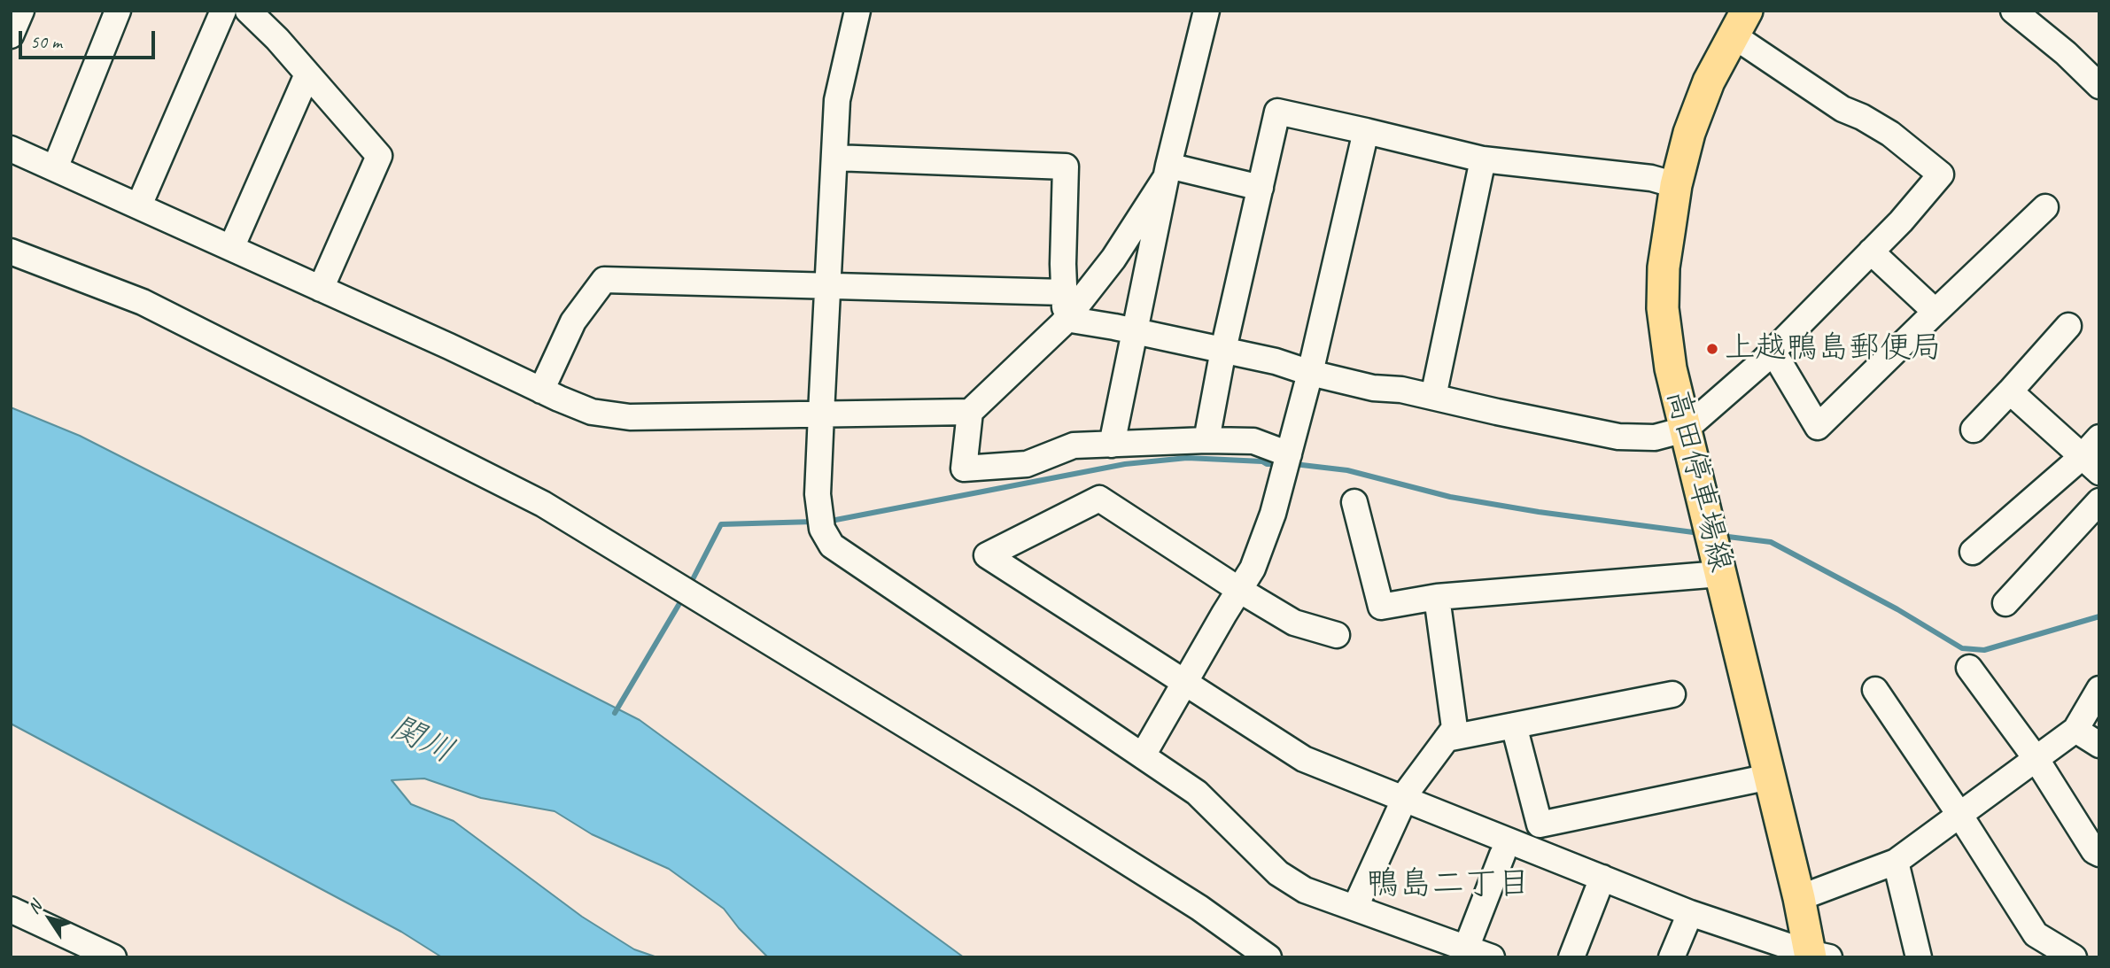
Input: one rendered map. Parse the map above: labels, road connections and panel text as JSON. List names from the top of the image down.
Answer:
{
  "streets": {
    "main road": ["高田停車場線"]
  },
  "districts": ["鴨島二丁目"],
  "water": ["関川"],
  "places": ["上越鴨島郵便局"],
  "scale_bar": "50 m",
  "north": "top left"
}
